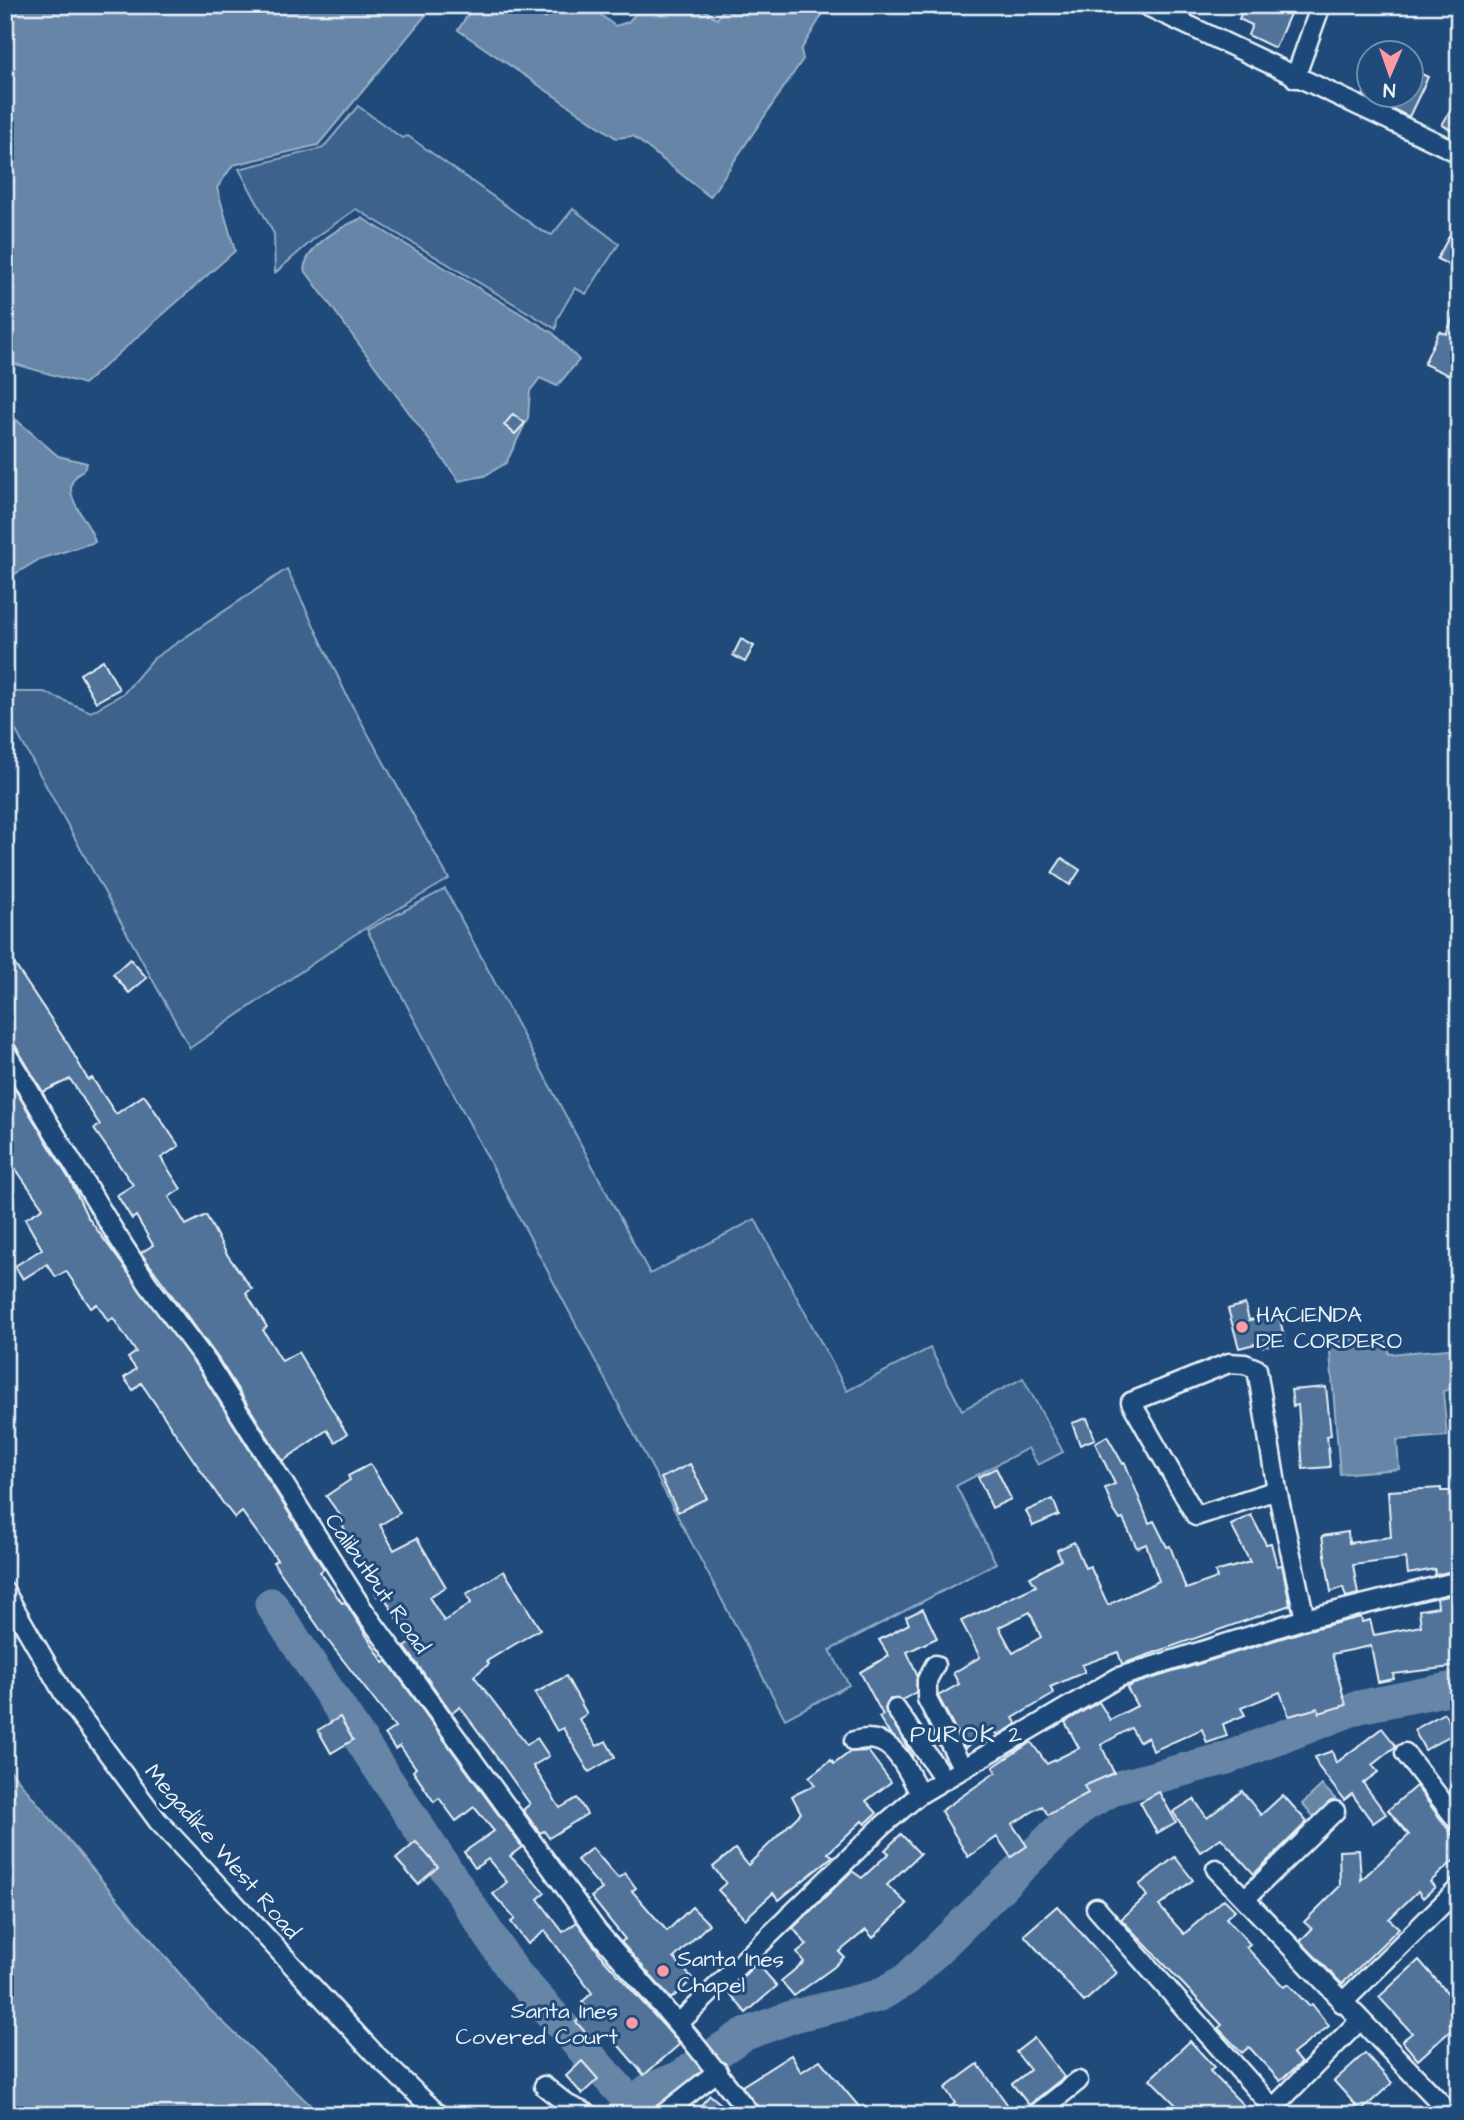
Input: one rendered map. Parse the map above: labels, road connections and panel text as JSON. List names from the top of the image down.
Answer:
{
  "streets": {
    "street": ["Calibutbut Road", "Megadike West Road"]
  },
  "districts": ["PUROK 2"],
  "places": ["HACIENDA DE CORDERO", "Santa Ines Chapel", "Santa Ines Covered Court"],
  "north": "bottom"
}
